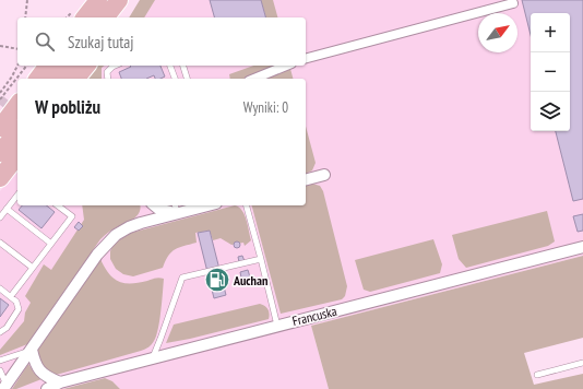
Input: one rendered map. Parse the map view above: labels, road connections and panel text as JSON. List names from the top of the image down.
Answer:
{
  "streets": {
    "street": ["Francuska"]
  },
  "places": {
    "fuel station": ["Auchan"]
  },
  "north": "top right",
  "page": {
    "map_buttons": ["+", "−"],
    "search": "Szukaj tutaj",
    "heading": ["W pobliżu", "Wyniki: 0"]
  }
}
